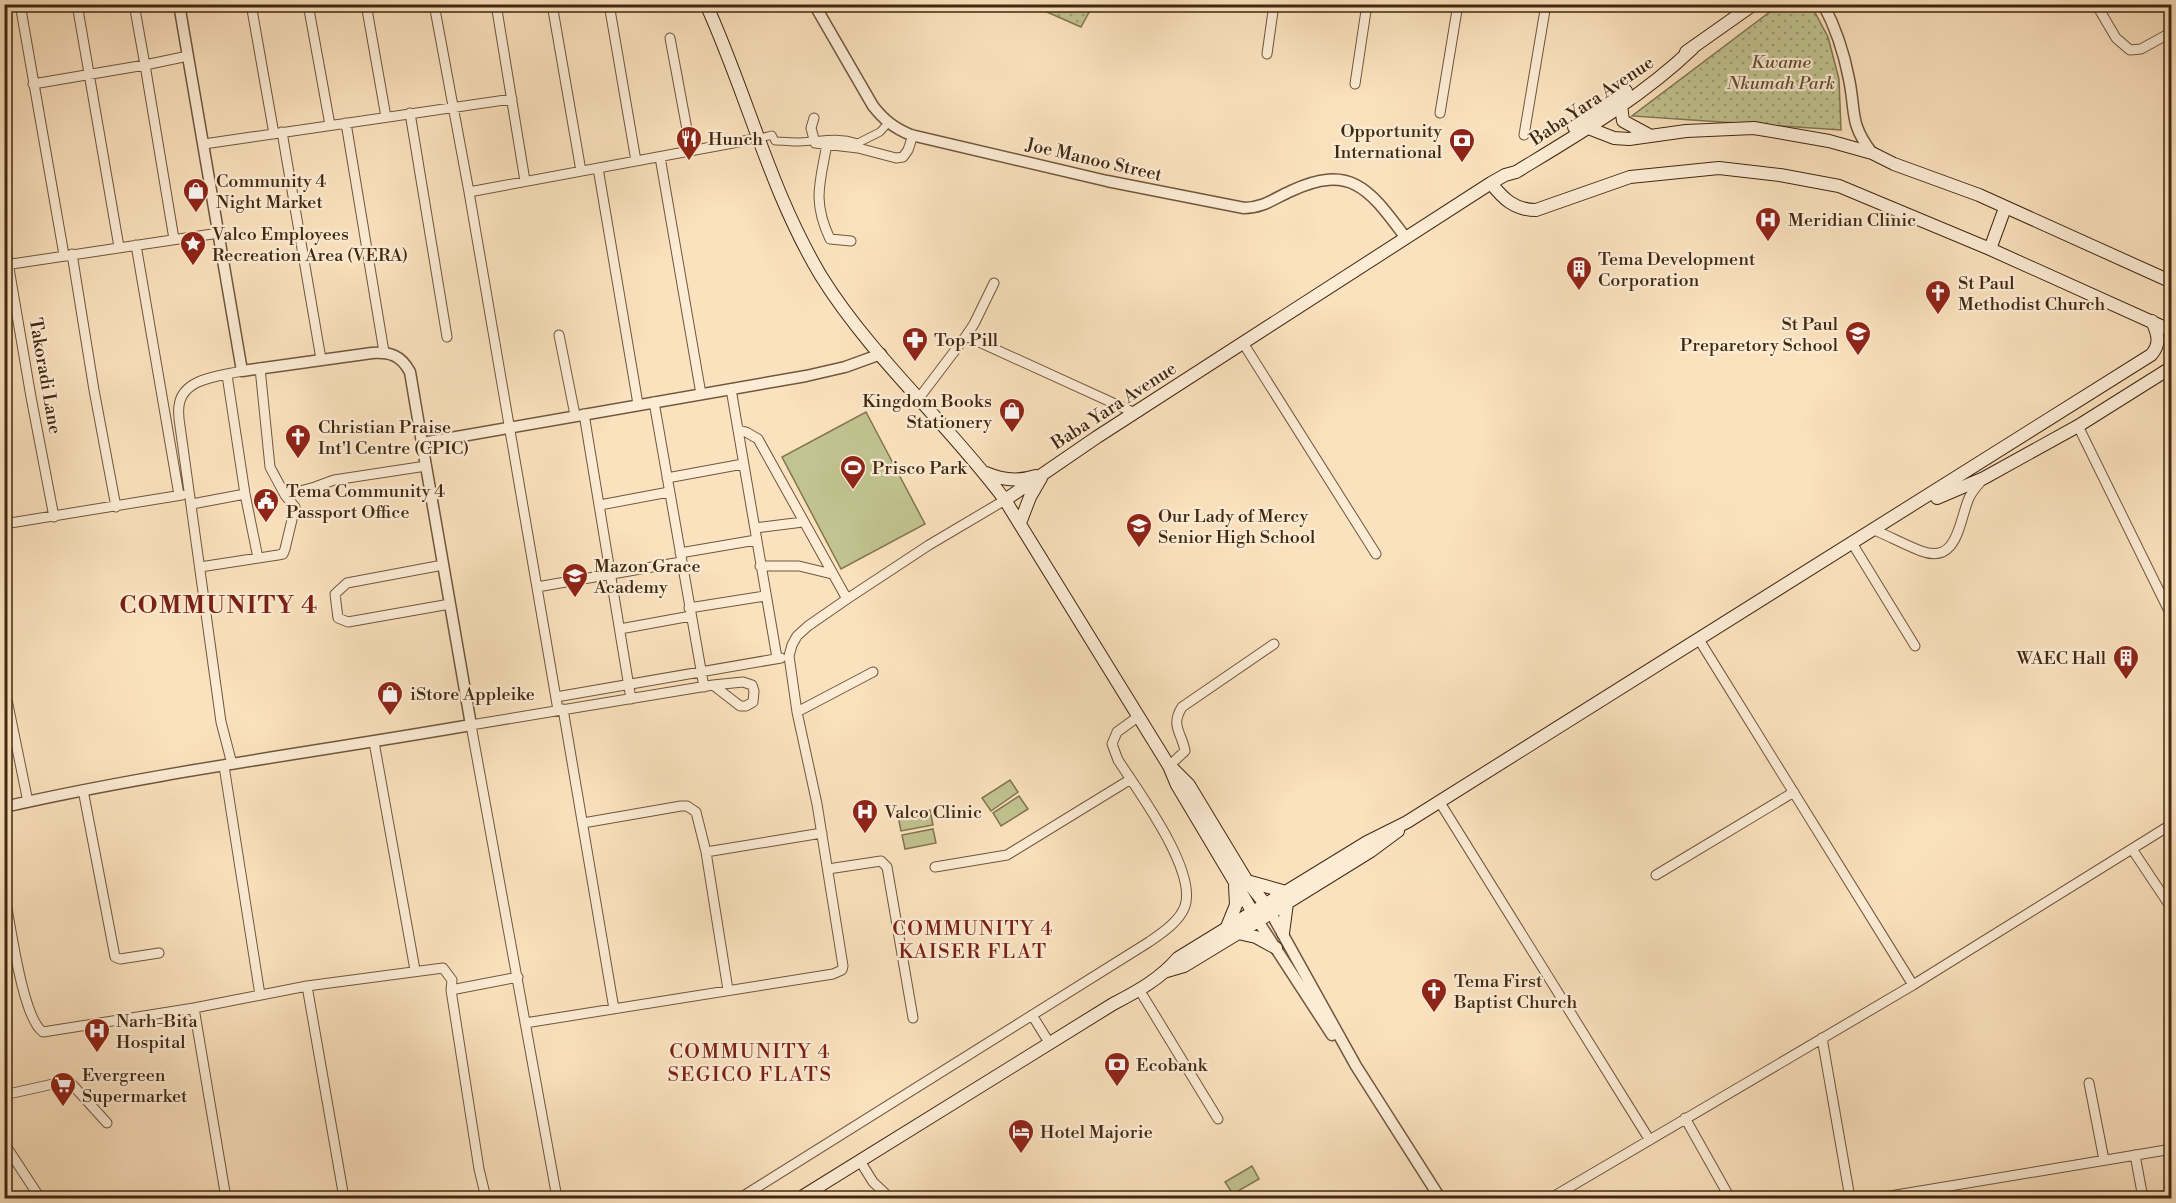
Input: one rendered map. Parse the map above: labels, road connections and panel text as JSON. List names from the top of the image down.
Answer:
{
  "streets": {
    "main road": ["Baba Yara Avenue"],
    "street": ["Joe Manoo Street", "Takoradi Lane"]
  },
  "crossings": [
    ["Baba Yara Avenue", "Joe Manoo Street"]
  ],
  "districts": ["COMMUNITY 4", "COMMUNITY 4 KAISER FLAT", "COMMUNITY 4 SEGICO FLATS"],
  "parks": ["Kwame Nkumah Park"],
  "places": {
    "restaurant": ["Hunch"],
    "bank": ["Opportunity International", "Ecobank"],
    "shop": ["Community 4 Night Market", "Kingdom Books Stationery", "iStore Appleike"],
    "hospital": ["Meridian Clinic", "Valco Clinic", "Narh-Bita Hospital"],
    "place": ["Valco Employees Recreation Area (VERA)"],
    "building": ["Tema Development Corporation", "WAEC Hall"],
    "church": ["St Paul Methodist Church", "Christian Praise Int'l Centre (CPIC)", "Tema First Baptist Church"],
    "school or university": ["St Paul Preparetory School", "Our Lady of Mercy Senior High School", "Mazon Grace Academy"],
    "pharmacy": ["Top Pill"],
    "sports": ["Prisco Park"],
    "public building": ["Tema Community 4 Passport Office"],
    "supermarket": ["Evergreen Supermarket"],
    "hotel": ["Hotel Majorie"]
  }
}
